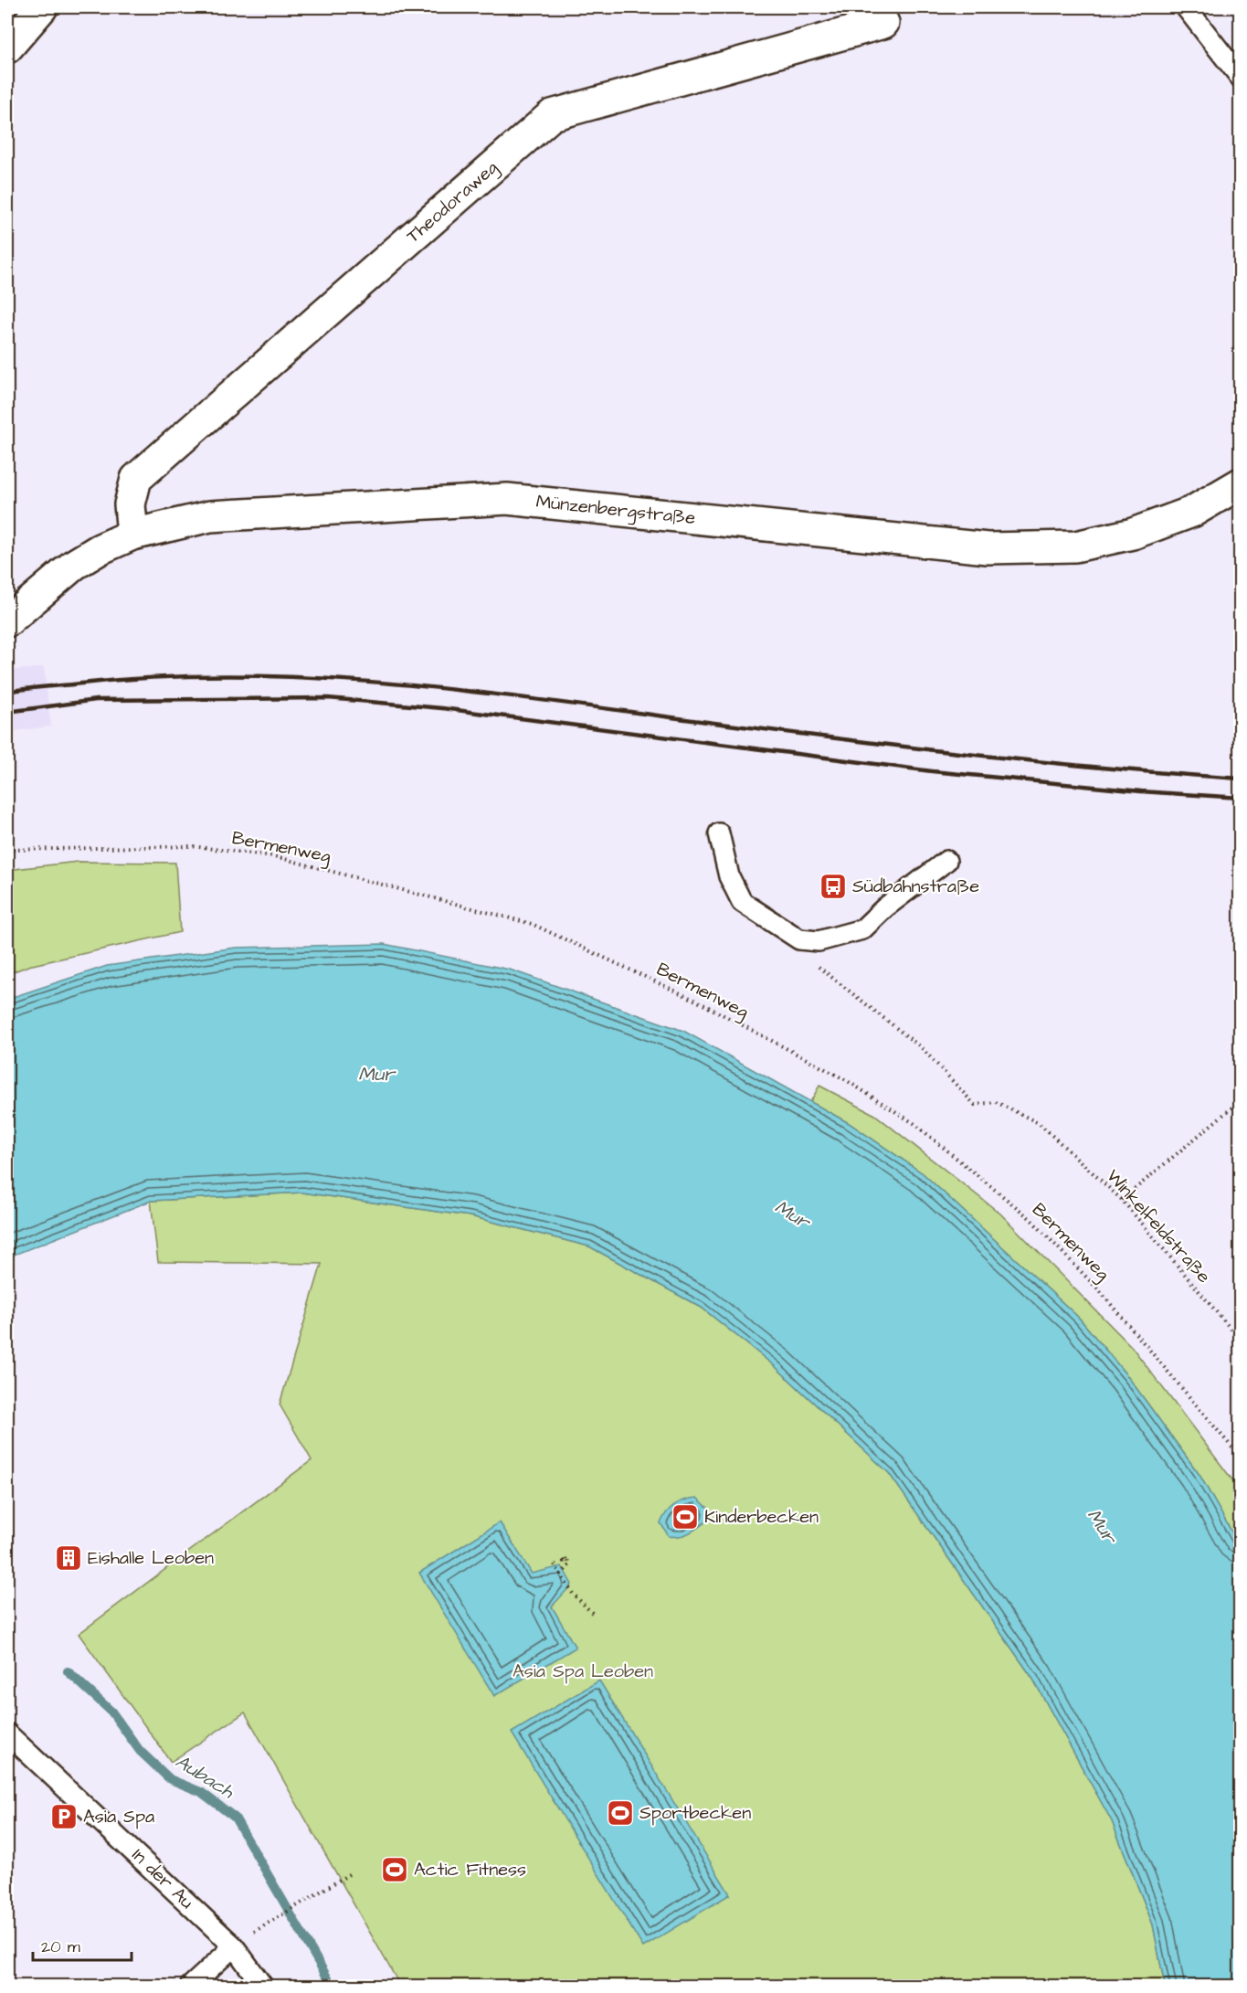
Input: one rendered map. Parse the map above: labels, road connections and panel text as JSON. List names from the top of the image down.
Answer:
{
  "streets": {
    "street": ["Theodoraweg", "Münzenbergstraße"],
    "lane": ["In der Au"],
    "path": ["Bermenweg", "Winkelfeldstraße"]
  },
  "crossings": [
    ["Theodoraweg", "Münzenbergstraße"]
  ],
  "water": ["Mur", "Aubach"],
  "parks": ["Asia Spa Leoben"],
  "places": {
    "bus stop": ["Südbahnstraße"],
    "sports": ["Kinderbecken", "Sportbecken", "Actic Fitness"],
    "building": ["Eishalle Leoben"],
    "parking": ["Asia Spa"]
  },
  "scale_bar": "20 m"
}
